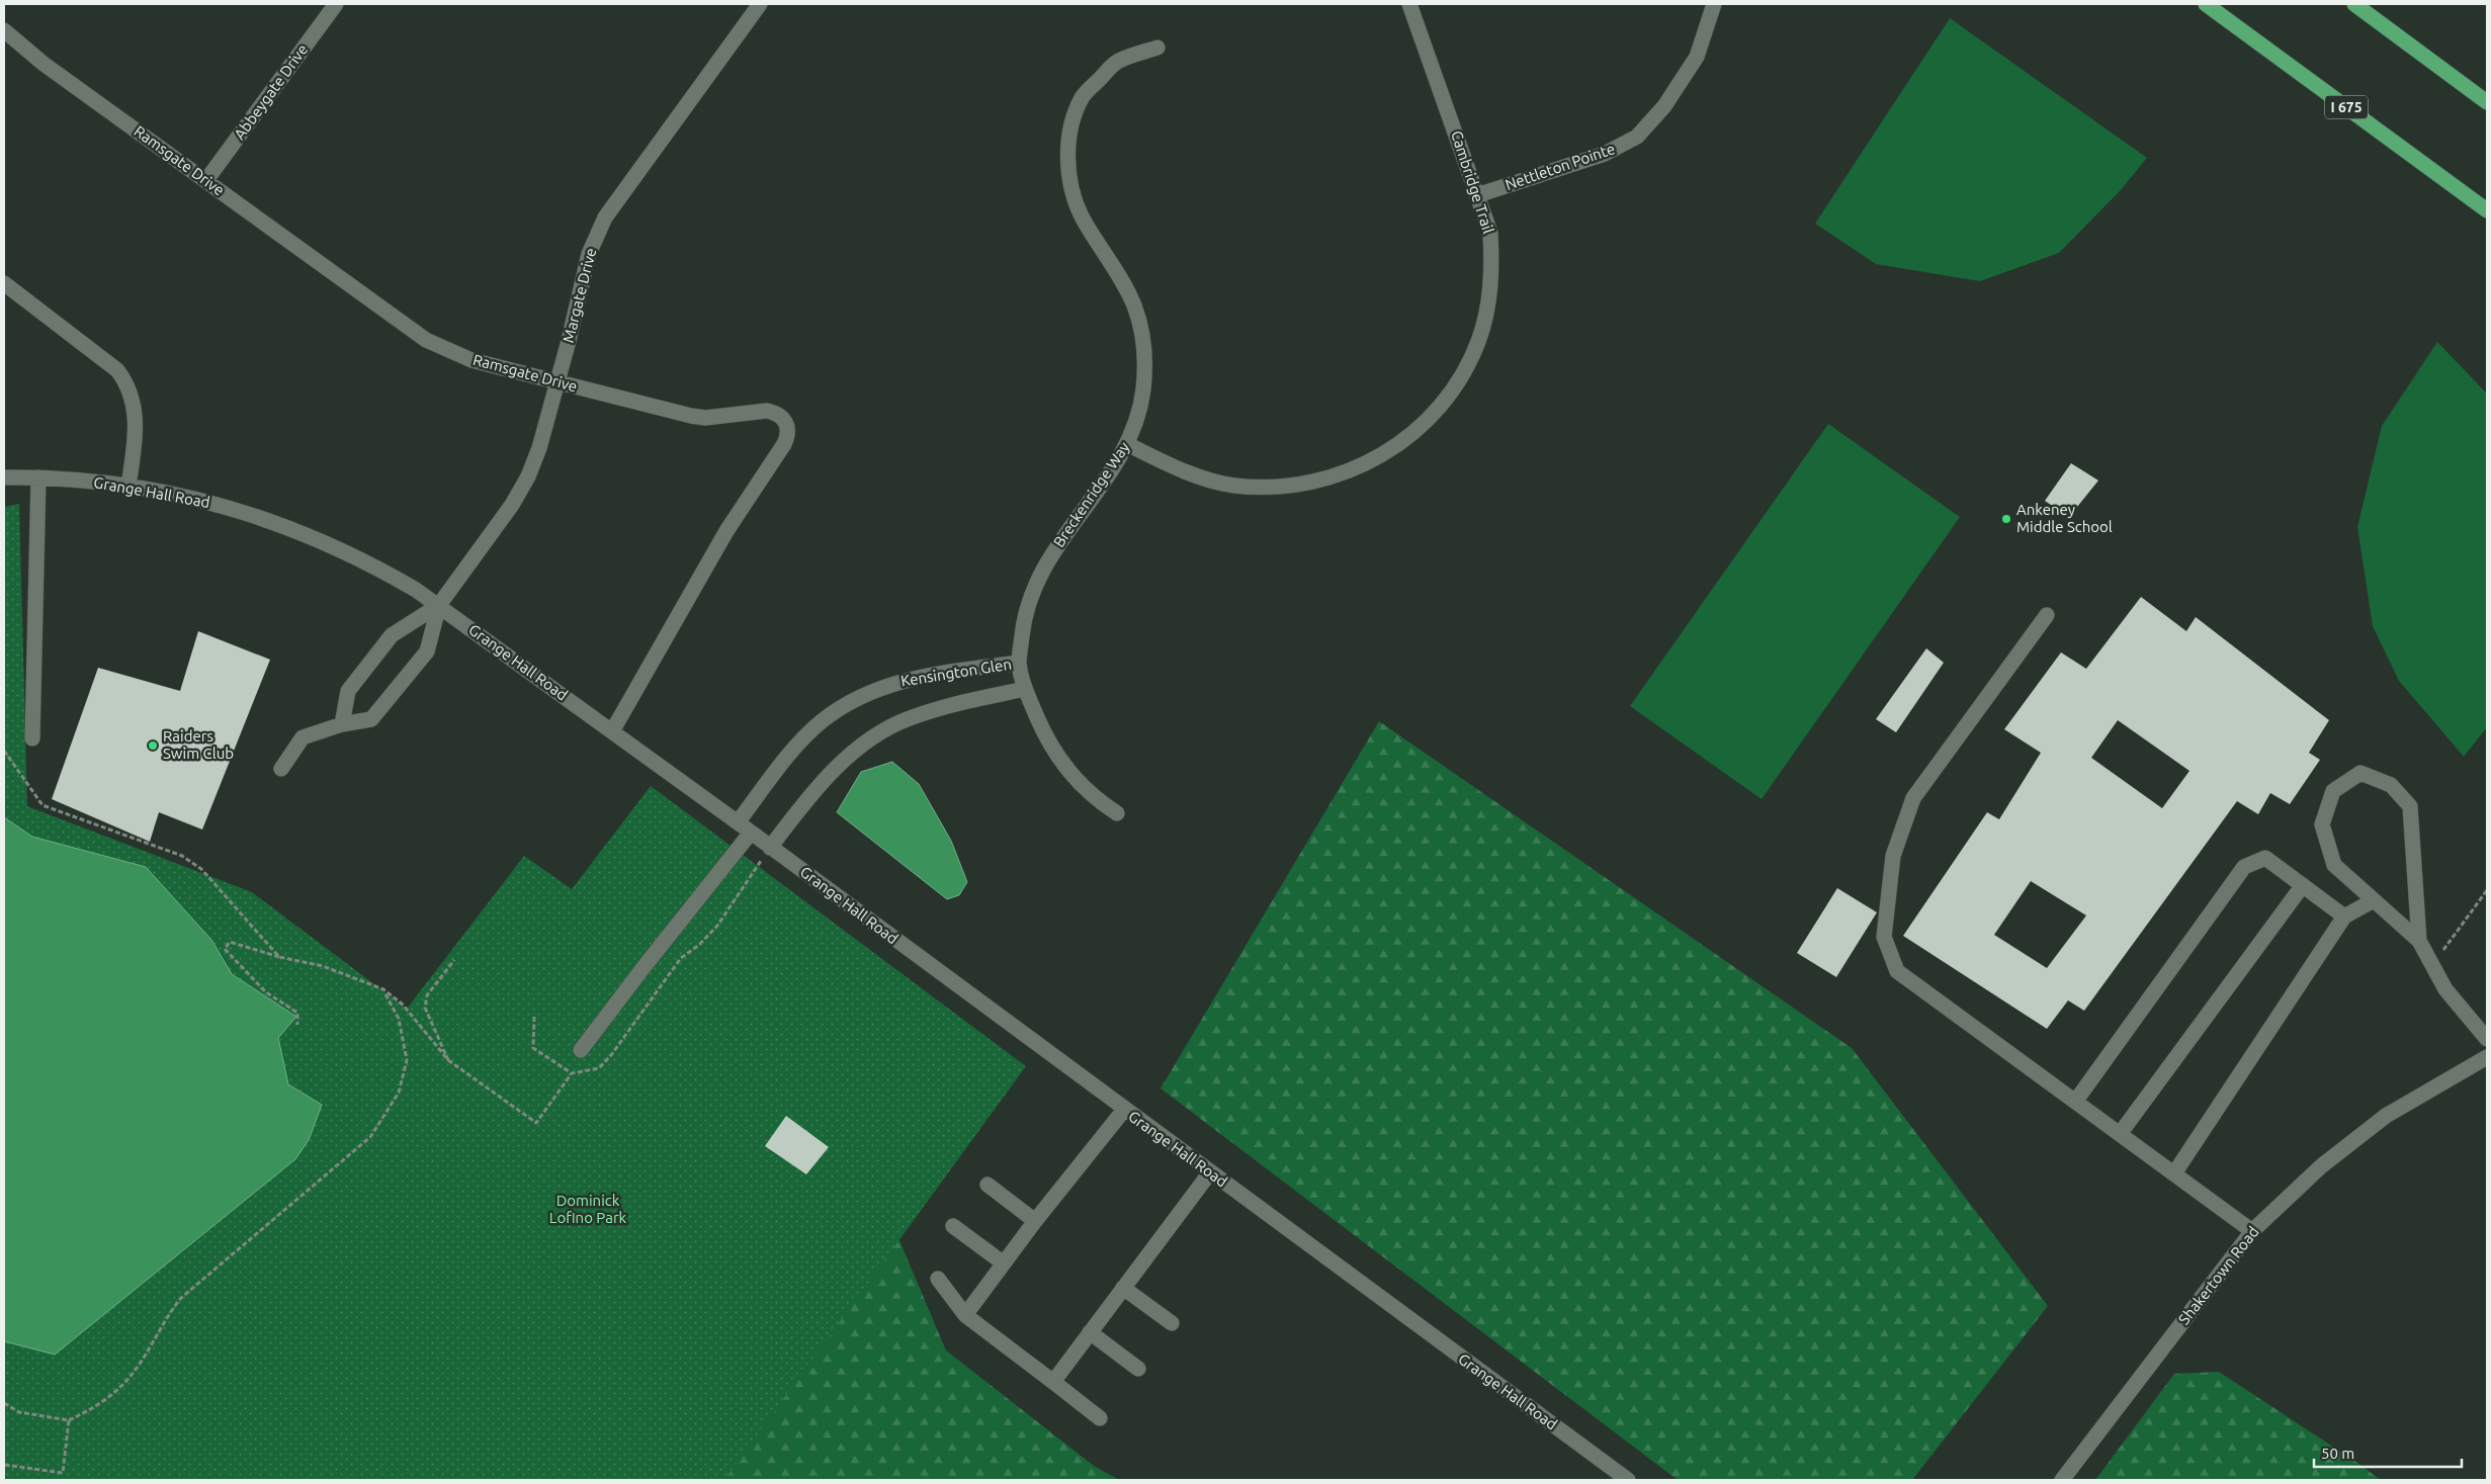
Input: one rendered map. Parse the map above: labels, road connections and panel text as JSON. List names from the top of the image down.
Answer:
{
  "streets": {
    "highway": ["I 675"],
    "street": [
      "Abbeygate Drive",
      "Ramsgate Drive",
      "Nettleton Pointe",
      "Cambridge Trail",
      "Margate Drive",
      "Grange Hall Road",
      "Breckenridge Way",
      "Kensington Glen",
      "Shakertown Road"
    ]
  },
  "crossings": [
    ["Abbeygate Drive", "Ramsgate Drive"],
    ["Ramsgate Drive", "Margate Drive"],
    ["Ramsgate Drive", "Grange Hall Road"],
    ["Nettleton Pointe", "Cambridge Trail"],
    ["Cambridge Trail", "Breckenridge Way"],
    ["Margate Drive", "Grange Hall Road"],
    ["Grange Hall Road", "Kensington Glen"],
    ["Breckenridge Way", "Kensington Glen"]
  ],
  "parks": ["Dominick Lofino Park"],
  "places": ["Ankeney Middle School", "Raiders Swim Club"],
  "scale_bar": "50 m"
}
